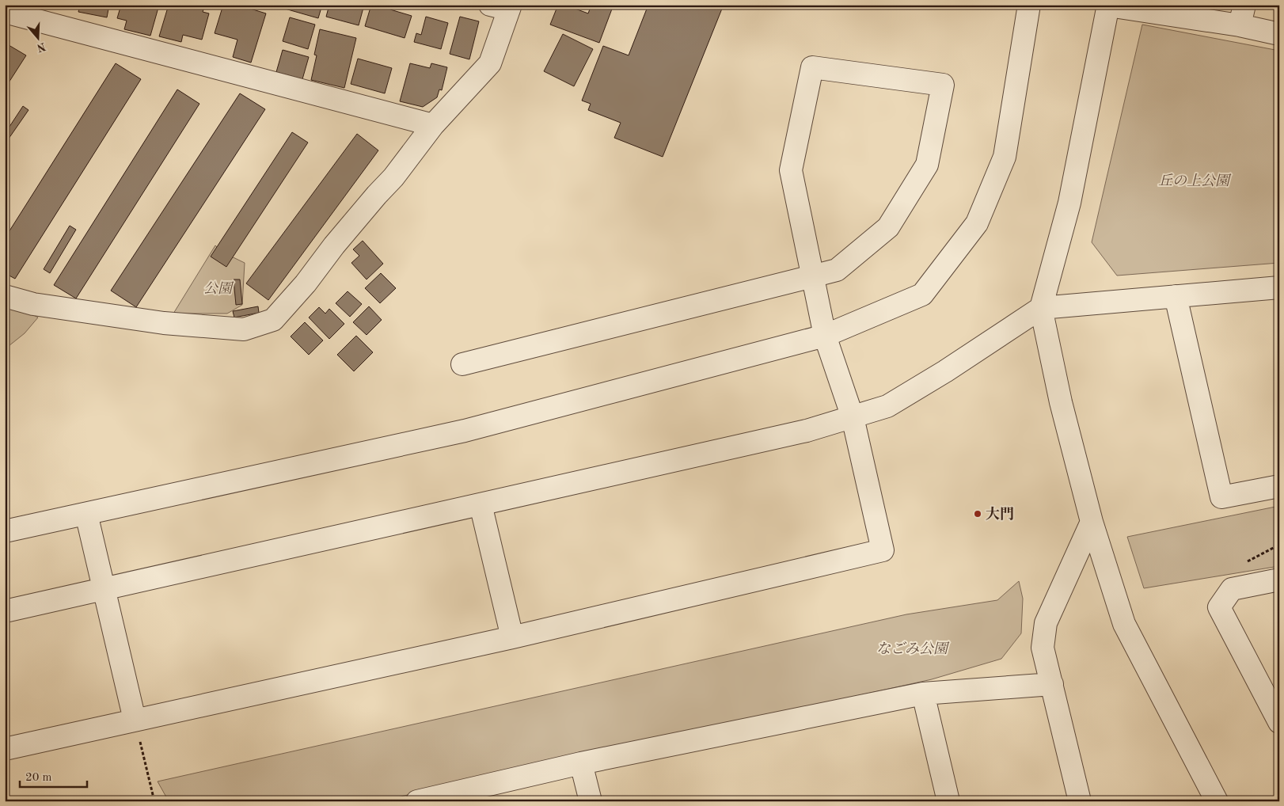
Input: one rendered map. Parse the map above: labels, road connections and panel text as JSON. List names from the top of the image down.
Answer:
{
  "parks": ["丘の上公園", "公園", "なごみ公園"],
  "places": ["大門"],
  "scale_bar": "20 m",
  "north": "bottom"
}
